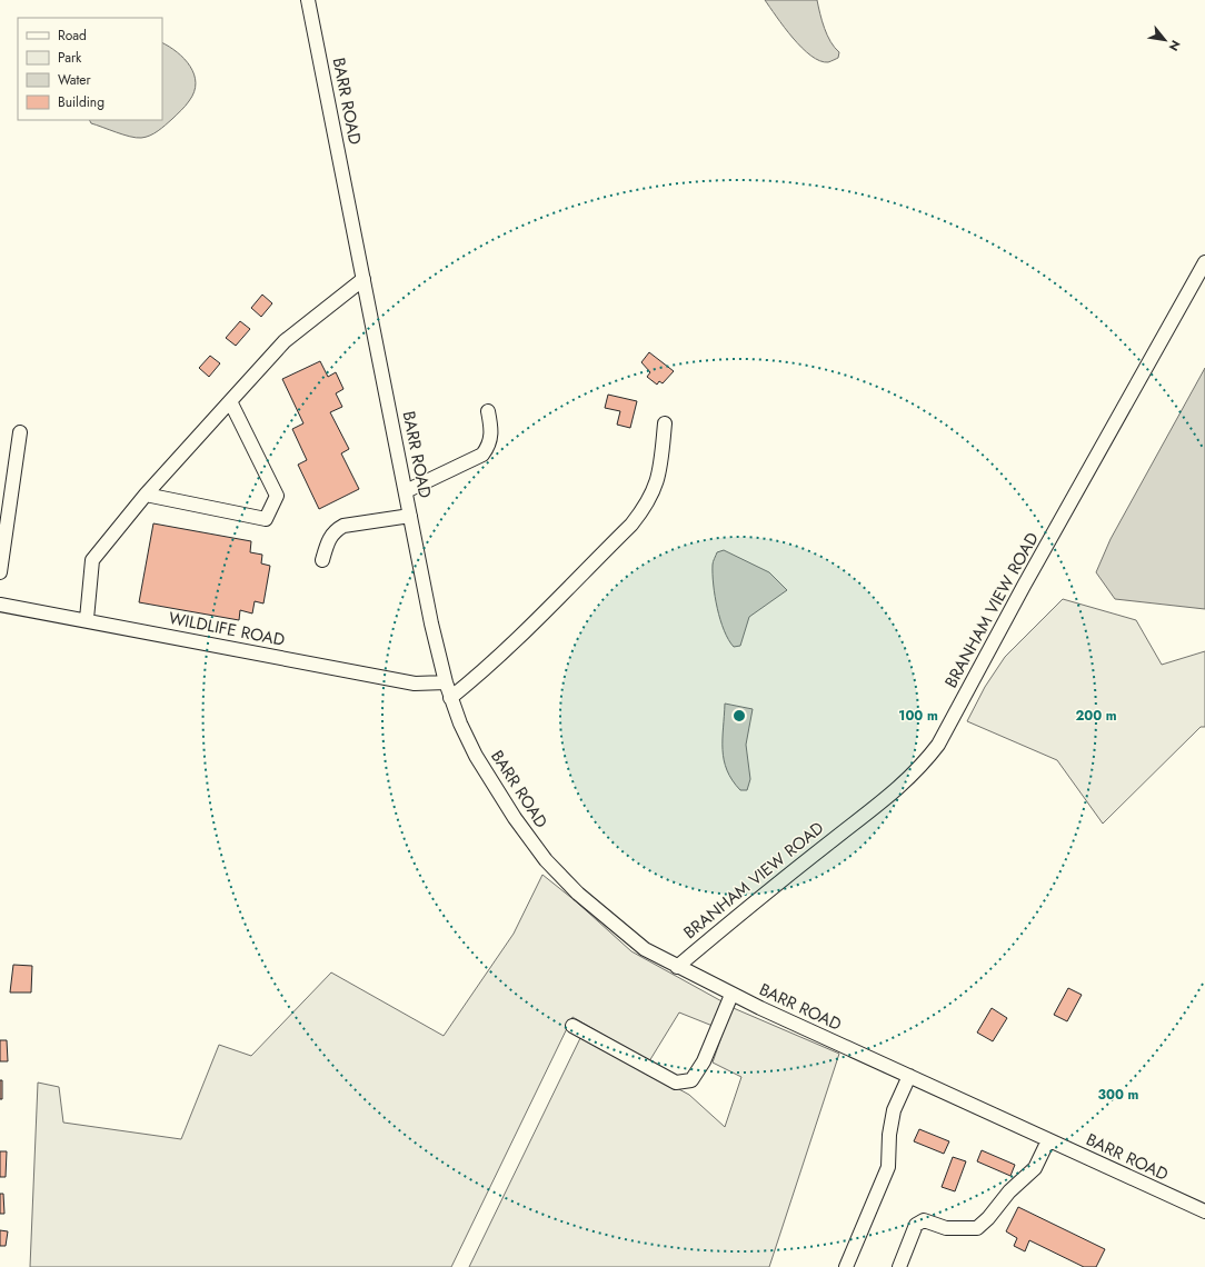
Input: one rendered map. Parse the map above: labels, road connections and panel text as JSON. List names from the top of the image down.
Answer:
{
  "streets": {
    "street": ["BARR ROAD", "BRANHAM VIEW ROAD", "WILDLIFE ROAD"]
  },
  "crossings": [
    ["BARR ROAD", "BRANHAM VIEW ROAD"],
    ["BARR ROAD", "WILDLIFE ROAD"]
  ],
  "legend": [
    "Road",
    "Park",
    "Water",
    "Building"
  ],
  "north": "bottom right",
  "rings": ["100 m", "200 m", "300 m"]
}
